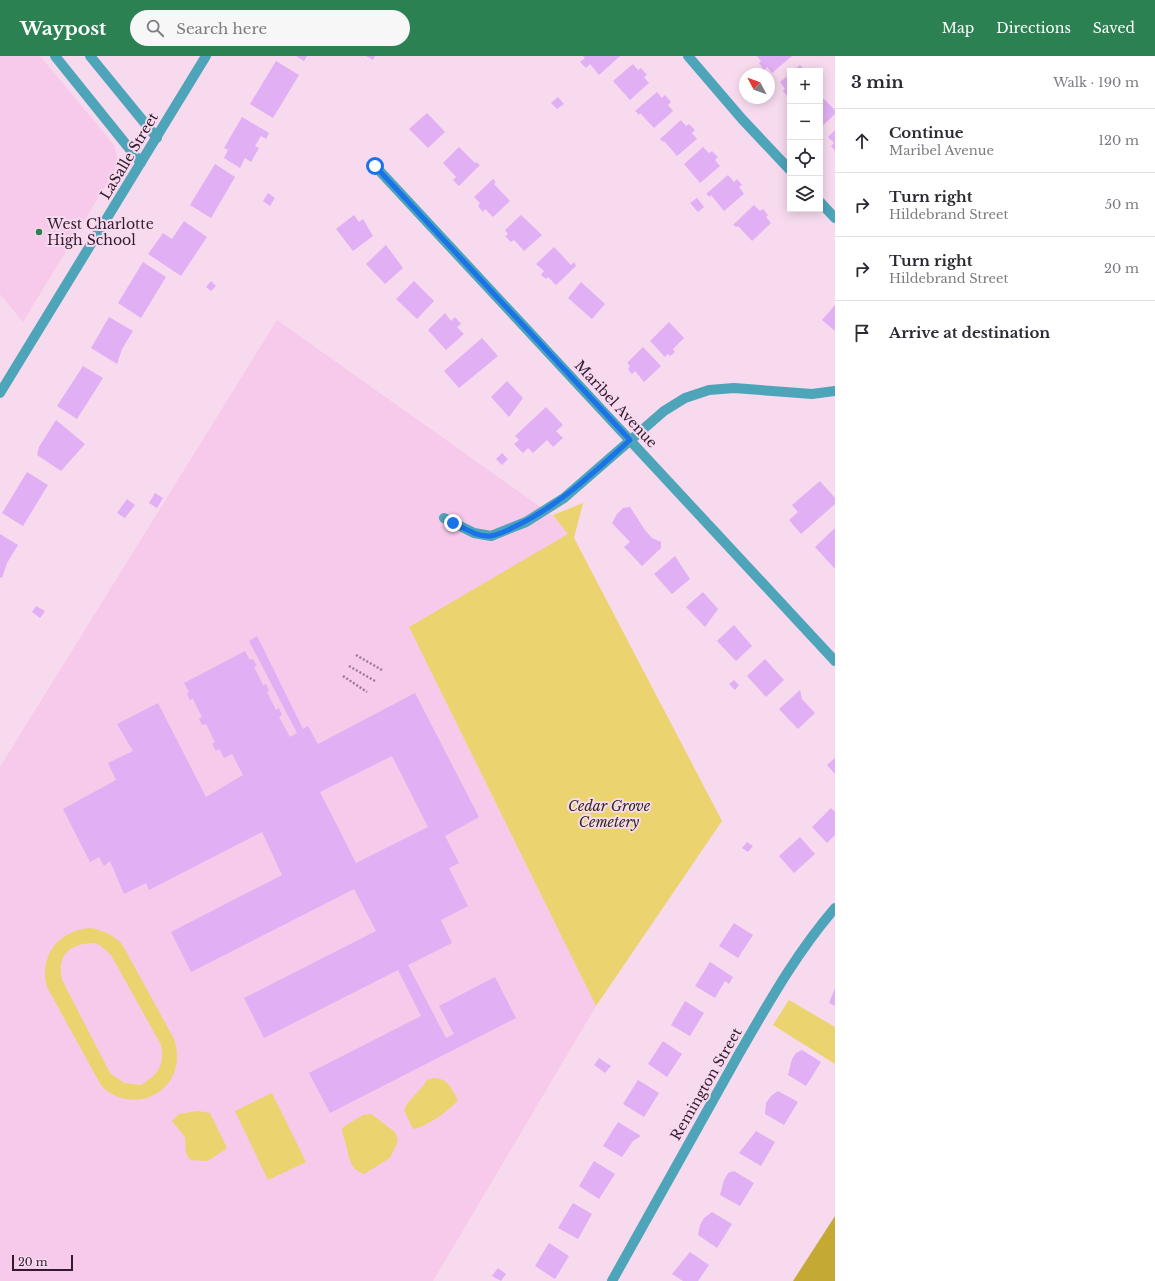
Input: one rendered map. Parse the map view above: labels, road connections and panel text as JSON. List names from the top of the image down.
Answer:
{
  "streets": {
    "street": ["LaSalle Street", "Maribel Avenue", "Remington Street"]
  },
  "parks": ["Cedar Grove Cemetery"],
  "places": ["West Charlotte High School"],
  "scale_bar": "20 m",
  "north": "top left",
  "page": {
    "header": "Waypost",
    "search": "Search here",
    "nav": ["Map", "Directions", "Saved"],
    "heading": ["3 min", "Walk · 190 m"],
    "map_buttons": ["+", "−"],
    "list": [
      ["Continue", "Maribel Avenue", "120 m"],
      ["Turn right", "Hildebrand Street", "50 m"],
      ["Turn right", "Hildebrand Street", "20 m"],
      "Arrive at destination"
    ],
    "scale": "20 m"
  }
}
